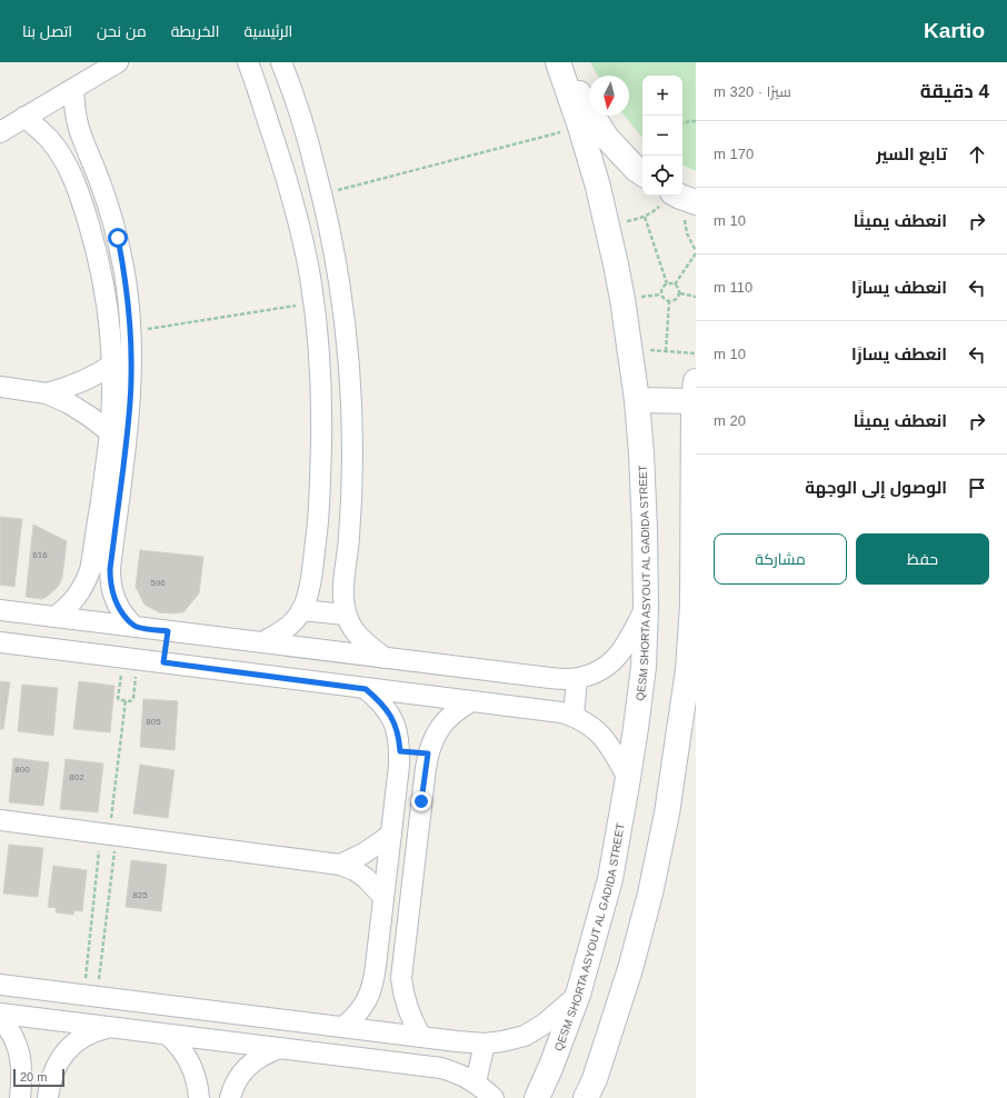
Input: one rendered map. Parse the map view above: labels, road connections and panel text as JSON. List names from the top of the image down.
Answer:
{
  "streets": {
    "main road": ["QESM SHORTA ASYOUT AL GADIDA STREET"]
  },
  "house_numbers": [
    "616",
    "596",
    "805",
    "800",
    "802",
    "825"
  ],
  "scale_bar": "20 m",
  "north": "bottom",
  "page": {
    "header": "Kartio",
    "nav": [
      "الرئيسية",
      "الخريطة",
      "من نحن",
      "اتصل بنا"
    ],
    "heading": ["4 دقيقة", "سيرًا · 320 m"],
    "map_buttons": ["+", "−"],
    "list": [
      ["تابع السير", "170 m"],
      ["انعطف يمينًا", "10 m"],
      ["انعطف يسارًا", "110 m"],
      ["انعطف يسارًا", "10 m"],
      ["انعطف يمينًا", "20 m"],
      "الوصول إلى الوجهة"
    ],
    "buttons": ["حفظ", "مشاركة"],
    "scale": "20 m"
  }
}
